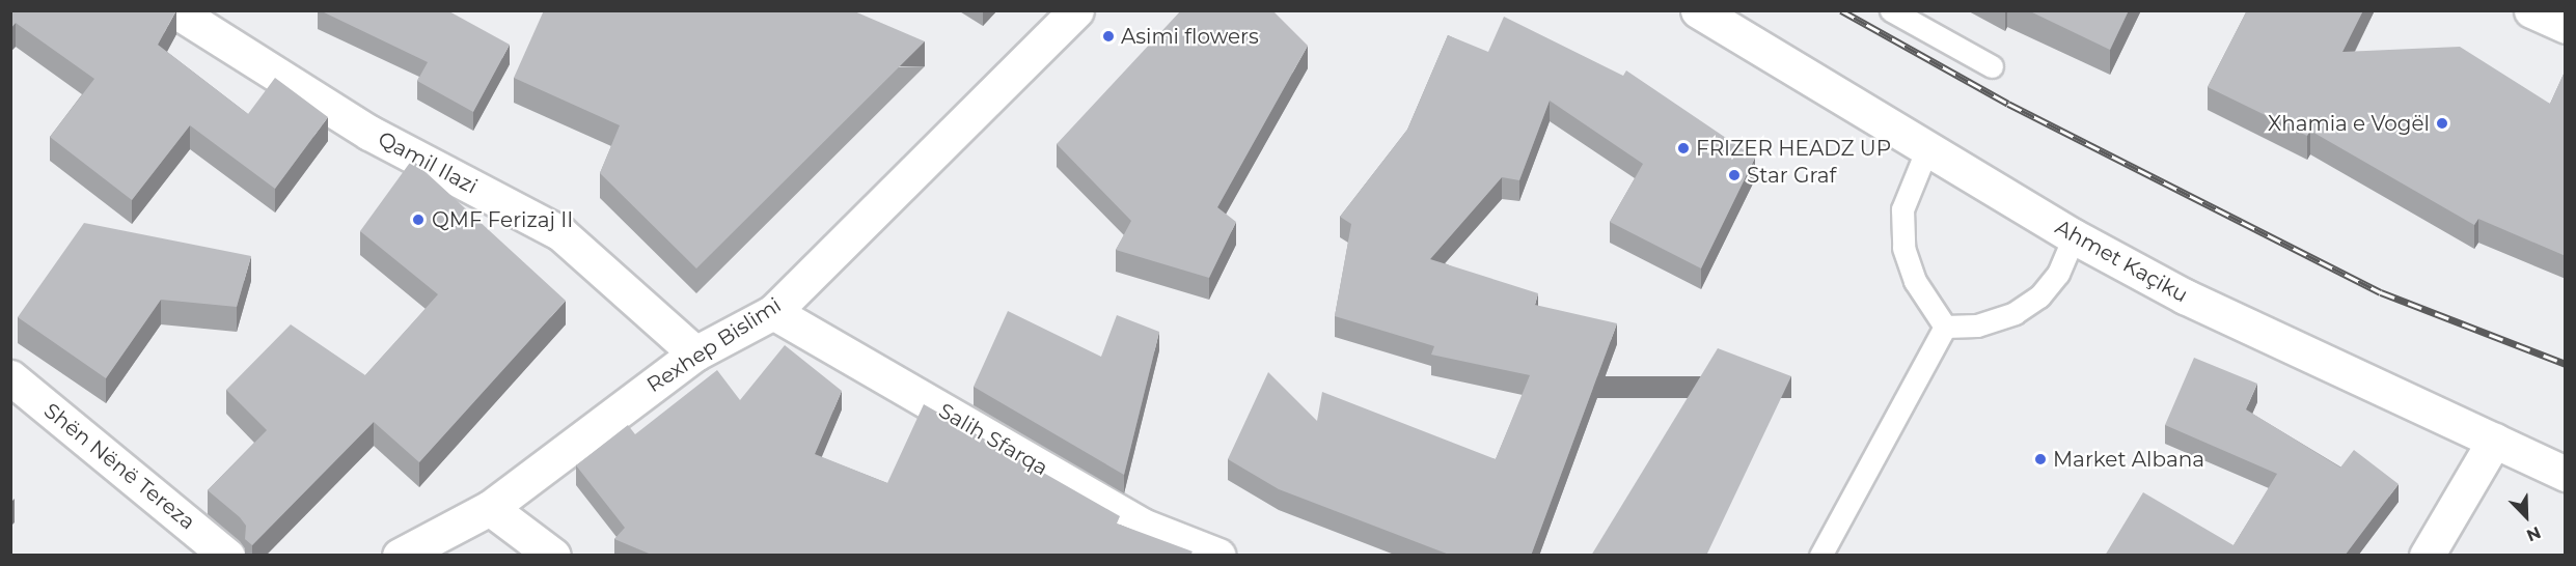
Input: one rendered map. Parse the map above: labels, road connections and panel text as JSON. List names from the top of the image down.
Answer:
{
  "streets": {
    "main road": [
      "Qamil Ilazi",
      "Ahmet Kaçiku",
      "Rexhep Bislimi",
      "Salih Sfarqa",
      "Shën Nënë Tereza"
    ]
  },
  "crossings": [
    ["Qamil Ilazi", "Rexhep Bislimi"],
    ["Rexhep Bislimi", "Salih Sfarqa"]
  ],
  "places": [
    "Asimi flowers",
    "Xhamia e Vogël",
    "FRIZER HEADZ UP",
    "Star Graf",
    "QMF Ferizaj II",
    "Market Albana"
  ],
  "north": "bottom right"
}
